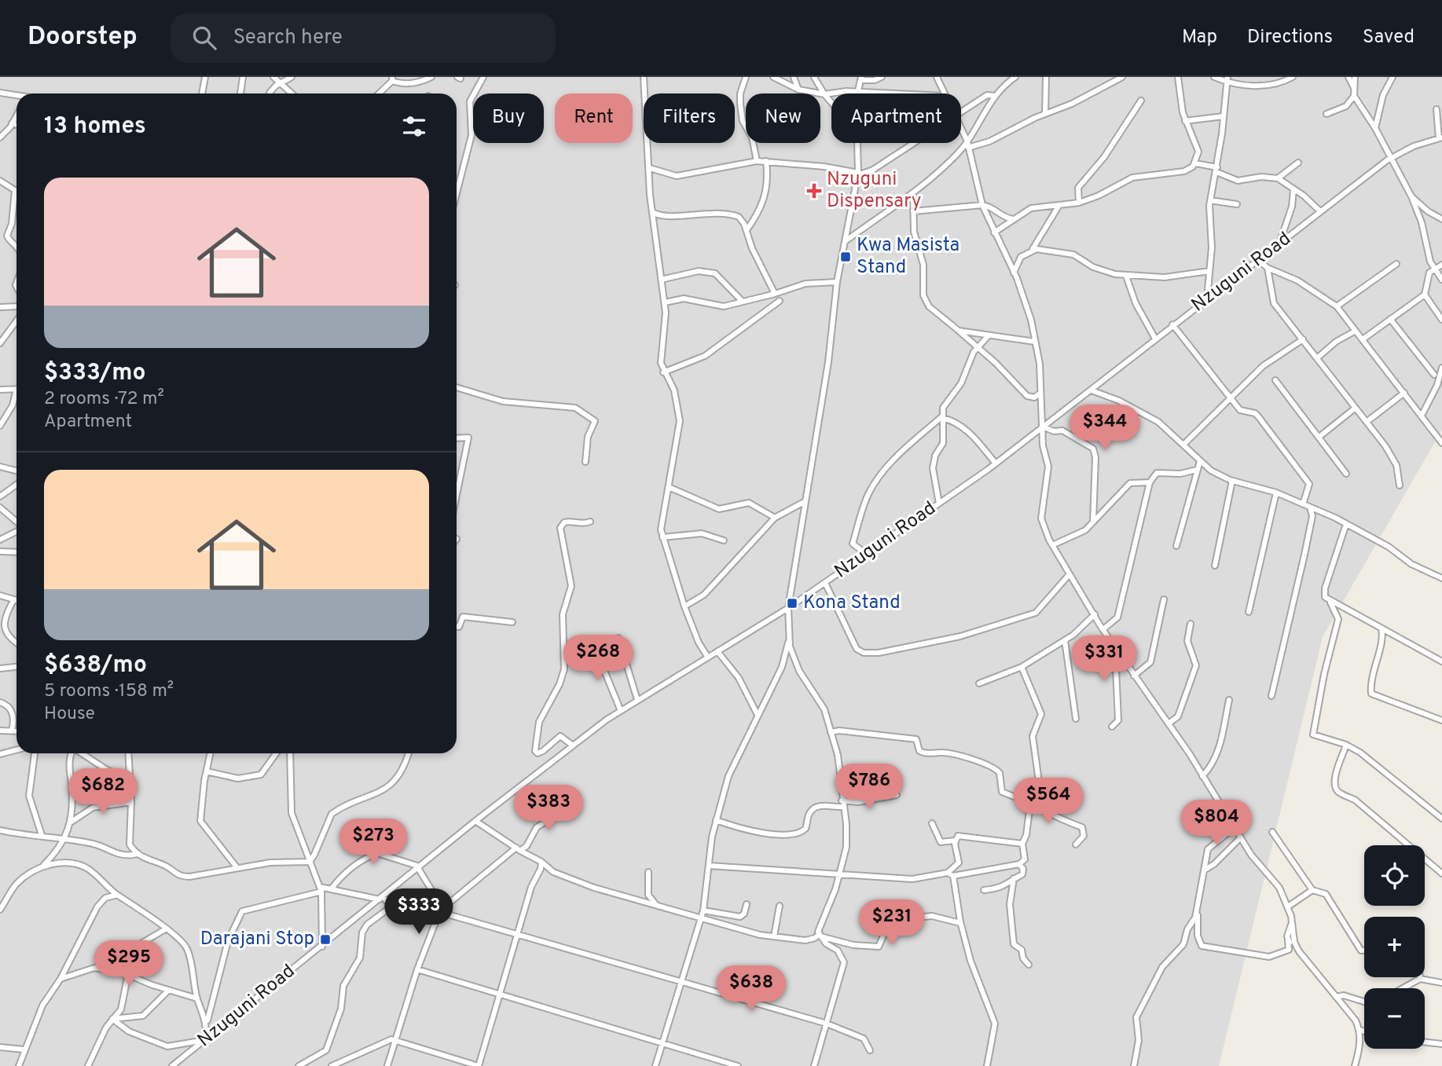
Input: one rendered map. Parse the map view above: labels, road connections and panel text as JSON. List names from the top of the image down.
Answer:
{
  "streets": {
    "street": ["Nzuguni Road"]
  },
  "places": {
    "health": ["Nzuguni Dispensary"],
    "transit": ["Kwa Masista Stand", "Kona Stand", "Darajani Stop"]
  },
  "page": {
    "header": "Doorstep",
    "search": "Search here",
    "nav": ["Map", "Directions", "Saved"],
    "chip": [
      "Buy",
      "Rent",
      "Filters",
      "New",
      "Apartment"
    ],
    "heading": "13 homes",
    "list": [
      {
        "name": "$333/mo",
        "note": "2 rooms · 72 m² · Apartment"
      },
      {
        "name": "$638/mo",
        "note": "5 rooms · 158 m² · House"
      }
    ],
    "price": [
      "$344",
      "$268",
      "$331",
      "$786",
      "$682",
      "$564",
      "$383",
      "$804",
      "$273",
      "$333",
      "$231",
      "$295",
      "$638"
    ],
    "map_buttons": ["+", "−"]
  }
}
